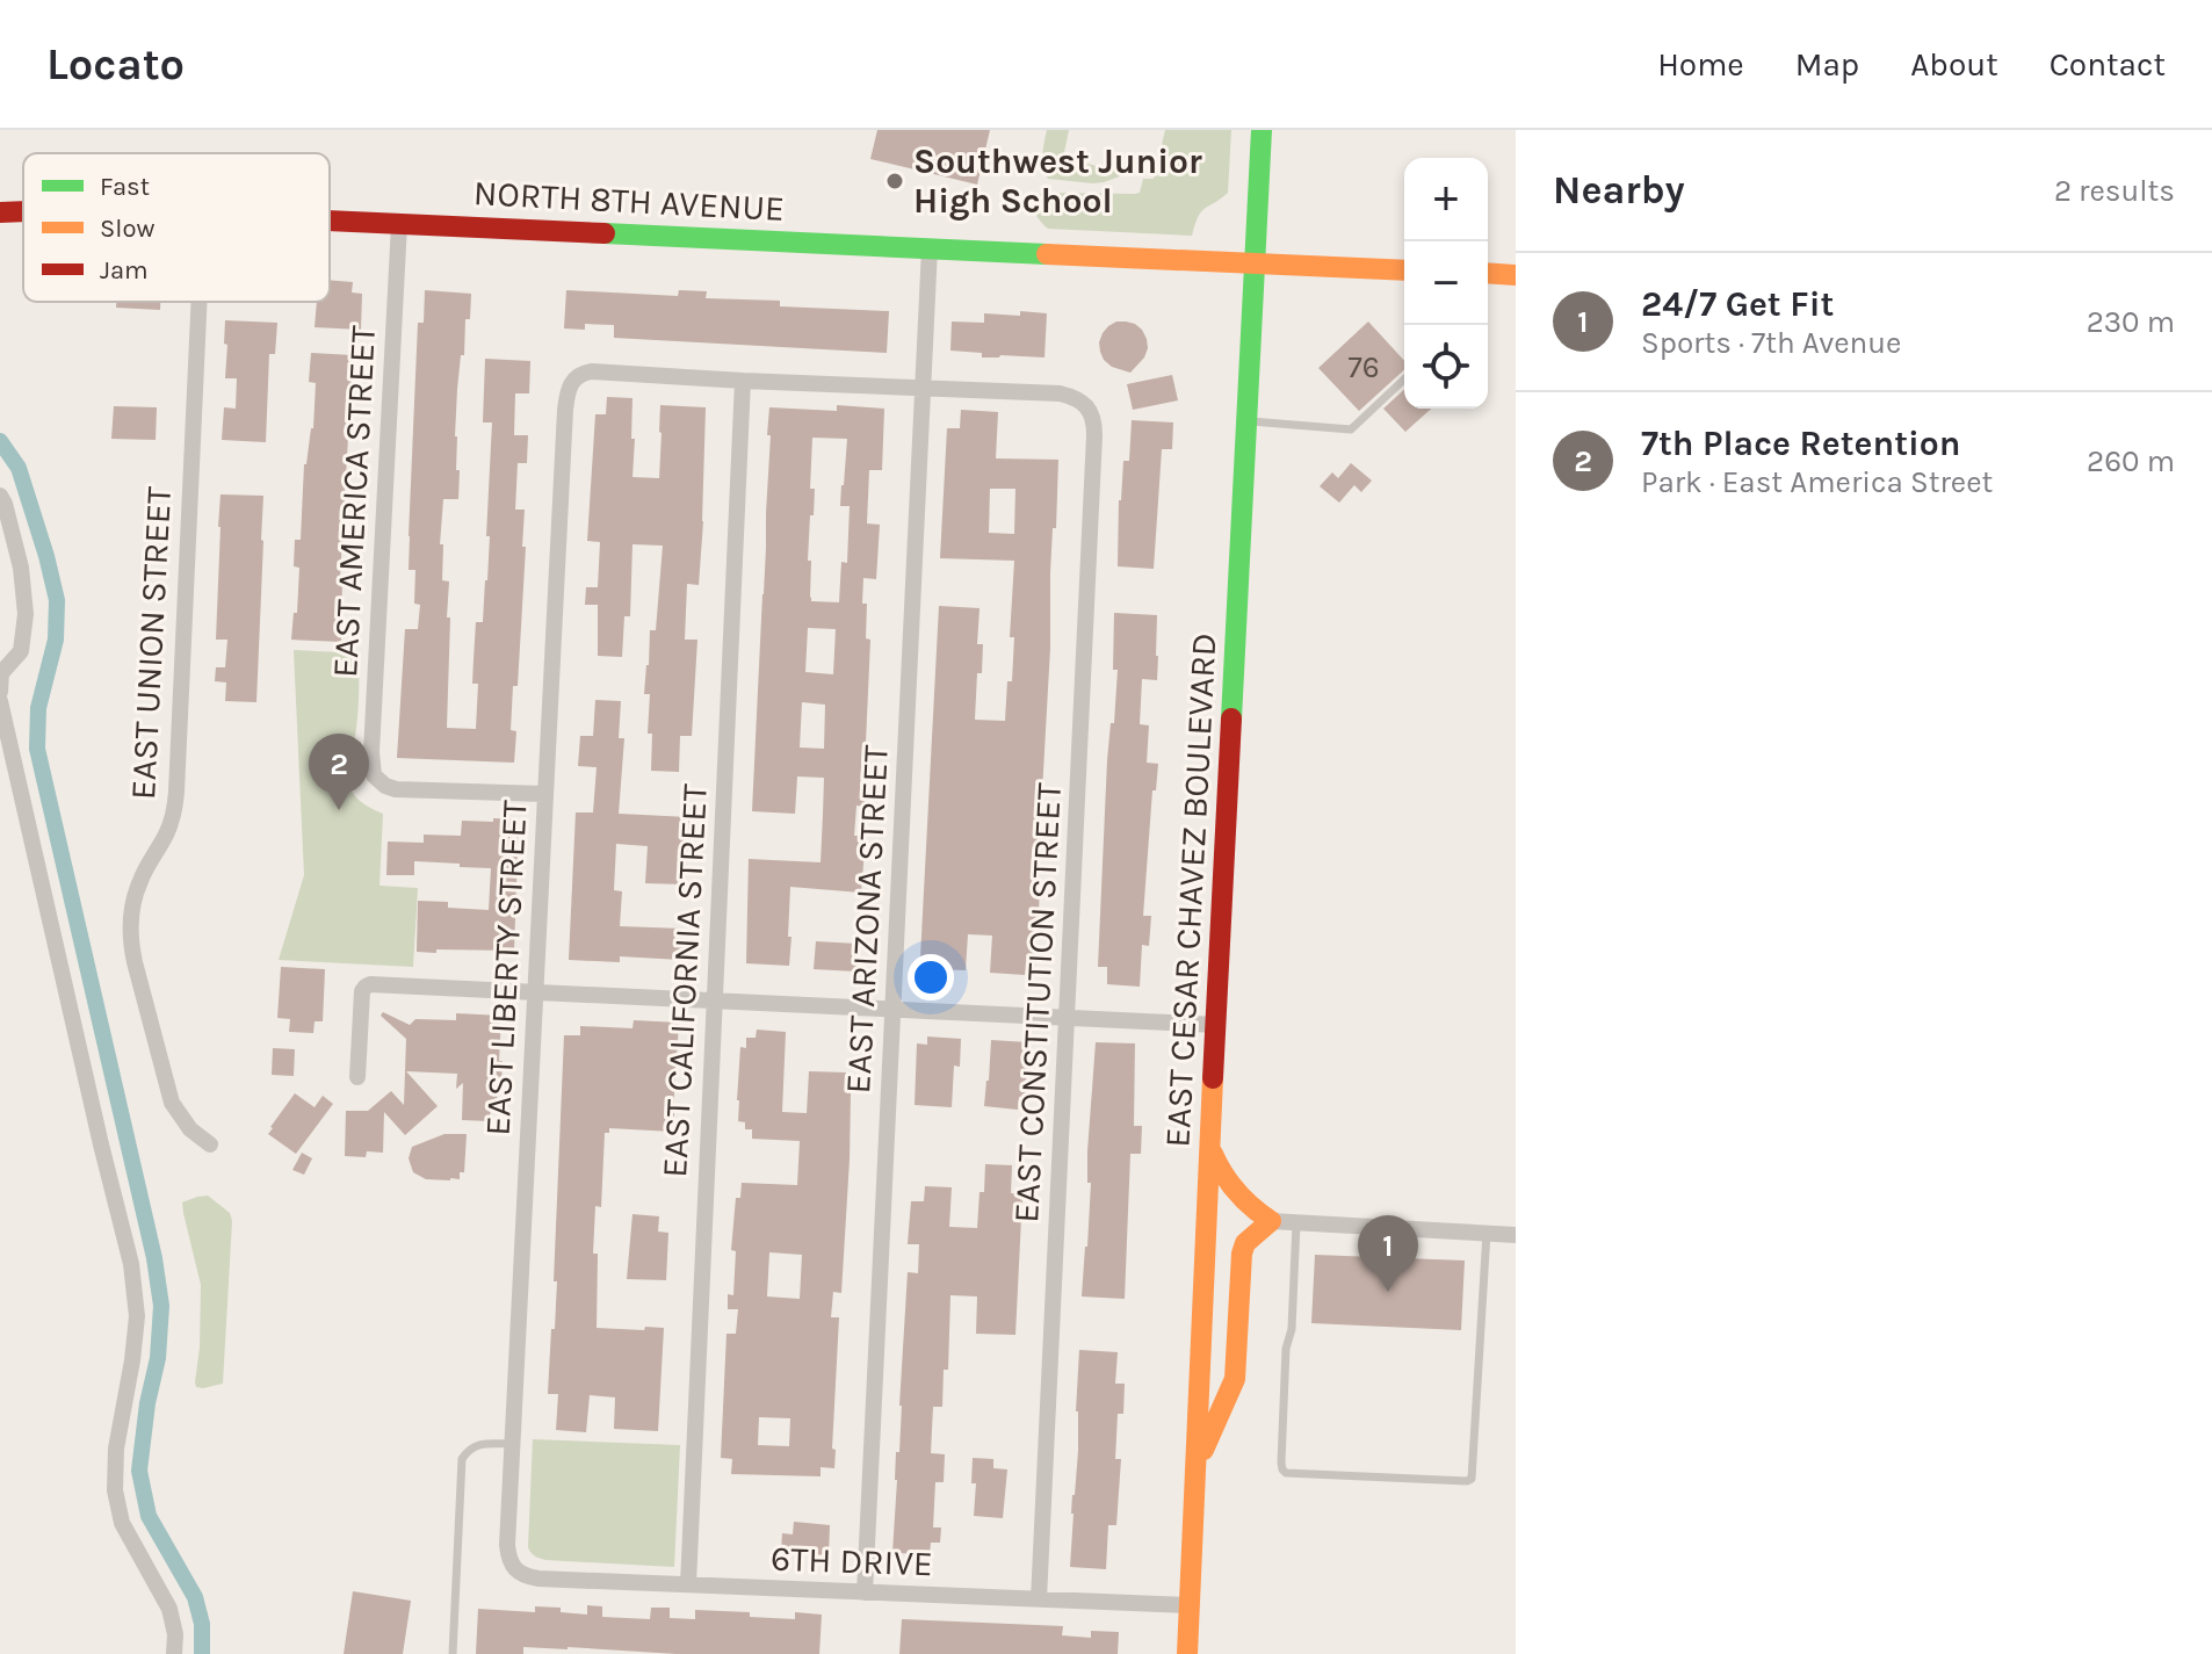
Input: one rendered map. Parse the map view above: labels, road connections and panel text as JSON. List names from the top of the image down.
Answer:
{
  "streets": {
    "main road": ["NORTH 8TH AVENUE", "EAST CESAR CHAVEZ BOULEVARD"],
    "street": [
      "EAST AMERICA STREET",
      "EAST UNION STREET",
      "EAST ARIZONA STREET",
      "EAST LIBERTY STREET",
      "EAST CALIFORNIA STREET",
      "EAST CONSTITUTION STREET",
      "6TH DRIVE"
    ]
  },
  "crossings": [
    ["NORTH 8TH AVENUE", "EAST AMERICA STREET"],
    ["NORTH 8TH AVENUE", "EAST CESAR CHAVEZ BOULEVARD"],
    ["NORTH 8TH AVENUE", "EAST ARIZONA STREET"],
    ["EAST AMERICA STREET", "EAST LIBERTY STREET"],
    ["EAST CESAR CHAVEZ BOULEVARD", "6TH DRIVE"],
    ["EAST ARIZONA STREET", "EAST CONSTITUTION STREET"],
    ["EAST ARIZONA STREET", "6TH DRIVE"],
    ["EAST LIBERTY STREET", "EAST CALIFORNIA STREET"],
    ["EAST LIBERTY STREET", "6TH DRIVE"],
    ["EAST CALIFORNIA STREET", "6TH DRIVE"],
    ["EAST CONSTITUTION STREET", "6TH DRIVE"]
  ],
  "places": ["Southwest Junior High School"],
  "house_numbers": ["76"],
  "legend": ["Fast", "Slow", "Jam"],
  "page": {
    "header": "Locato",
    "nav": [
      "Home",
      "Map",
      "About",
      "Contact"
    ],
    "heading": ["Nearby", "2 results"],
    "map_buttons": ["+", "−"],
    "list": [
      {
        "mark": "1",
        "name": "24/7 Get Fit",
        "note": "Sports · 7th Avenue",
        "value": "230 m"
      },
      {
        "mark": "2",
        "name": "7th Place Retention",
        "note": "Park · East America Street",
        "value": "260 m"
      }
    ],
    "pins": ["2", "1"]
  }
}
